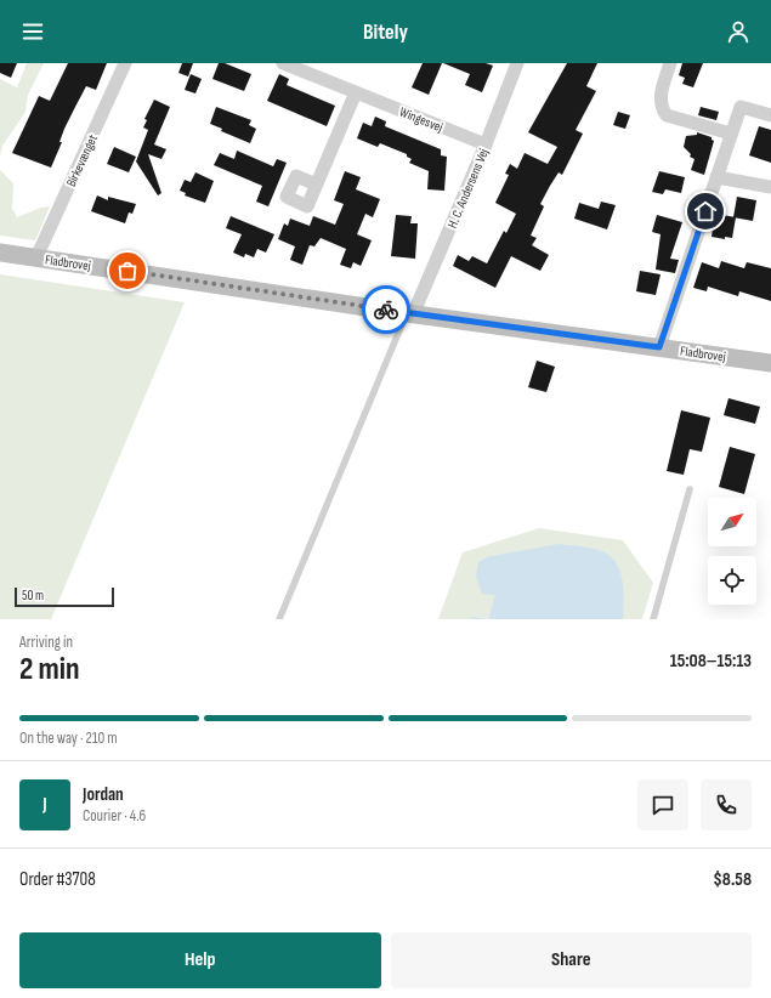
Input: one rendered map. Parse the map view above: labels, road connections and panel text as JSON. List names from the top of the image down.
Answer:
{
  "streets": {
    "main road": ["Fladbrovej"],
    "street": ["Wingesvej", "Birkevænget", "H. C. Andersens Vej"]
  },
  "crossings": [
    ["Wingesvej", "H. C. Andersens Vej"],
    ["Birkevænget", "Fladbrovej"],
    ["H. C. Andersens Vej", "Fladbrovej"]
  ],
  "scale_bar": "50 m",
  "north": "top right",
  "page": {
    "header": "Bitely",
    "scale": "50 m",
    "heading": ["2 min", "Arriving in", "15:08–15:13"],
    "panel": [
      "Jordan",
      "Courier · 4.6",
      "Order #3708",
      "$8.58"
    ],
    "bar": "On the way · 210 m",
    "round": "J",
    "buttons": ["Help", "Share"]
  }
}
